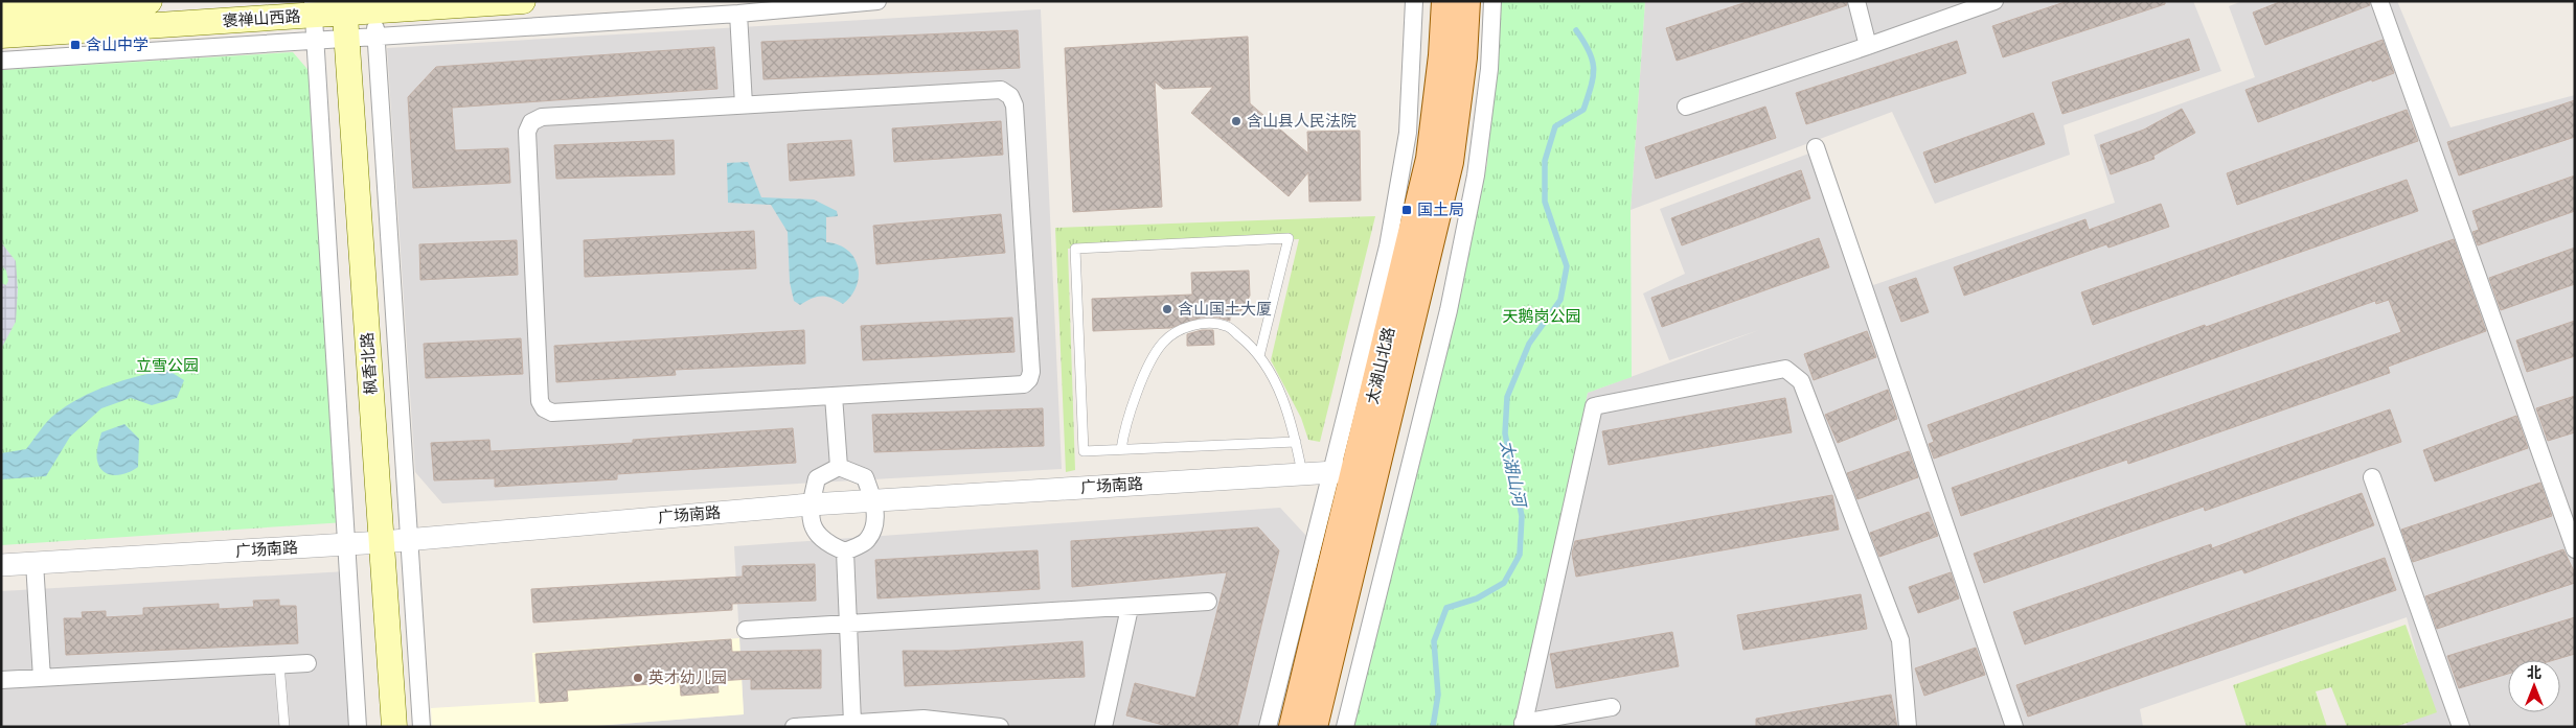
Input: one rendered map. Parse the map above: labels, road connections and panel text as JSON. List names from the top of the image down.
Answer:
{
  "streets": {
    "main road": ["褒禅山西路", "枫香北路", "太湖山北路"],
    "street": ["广场南路"]
  },
  "crossings": [
    ["褒禅山西路", "枫香北路"],
    ["枫香北路", "广场南路"],
    ["太湖山北路", "广场南路"]
  ],
  "water": ["太湖山河"],
  "parks": ["天鹅岗公园", "立雪公园"],
  "places": {
    "transit": ["含山中学", "国土局"],
    "other": ["含山县人民法院", "含山国土大厦", "英才幼儿园"]
  },
  "north": "top"
}
